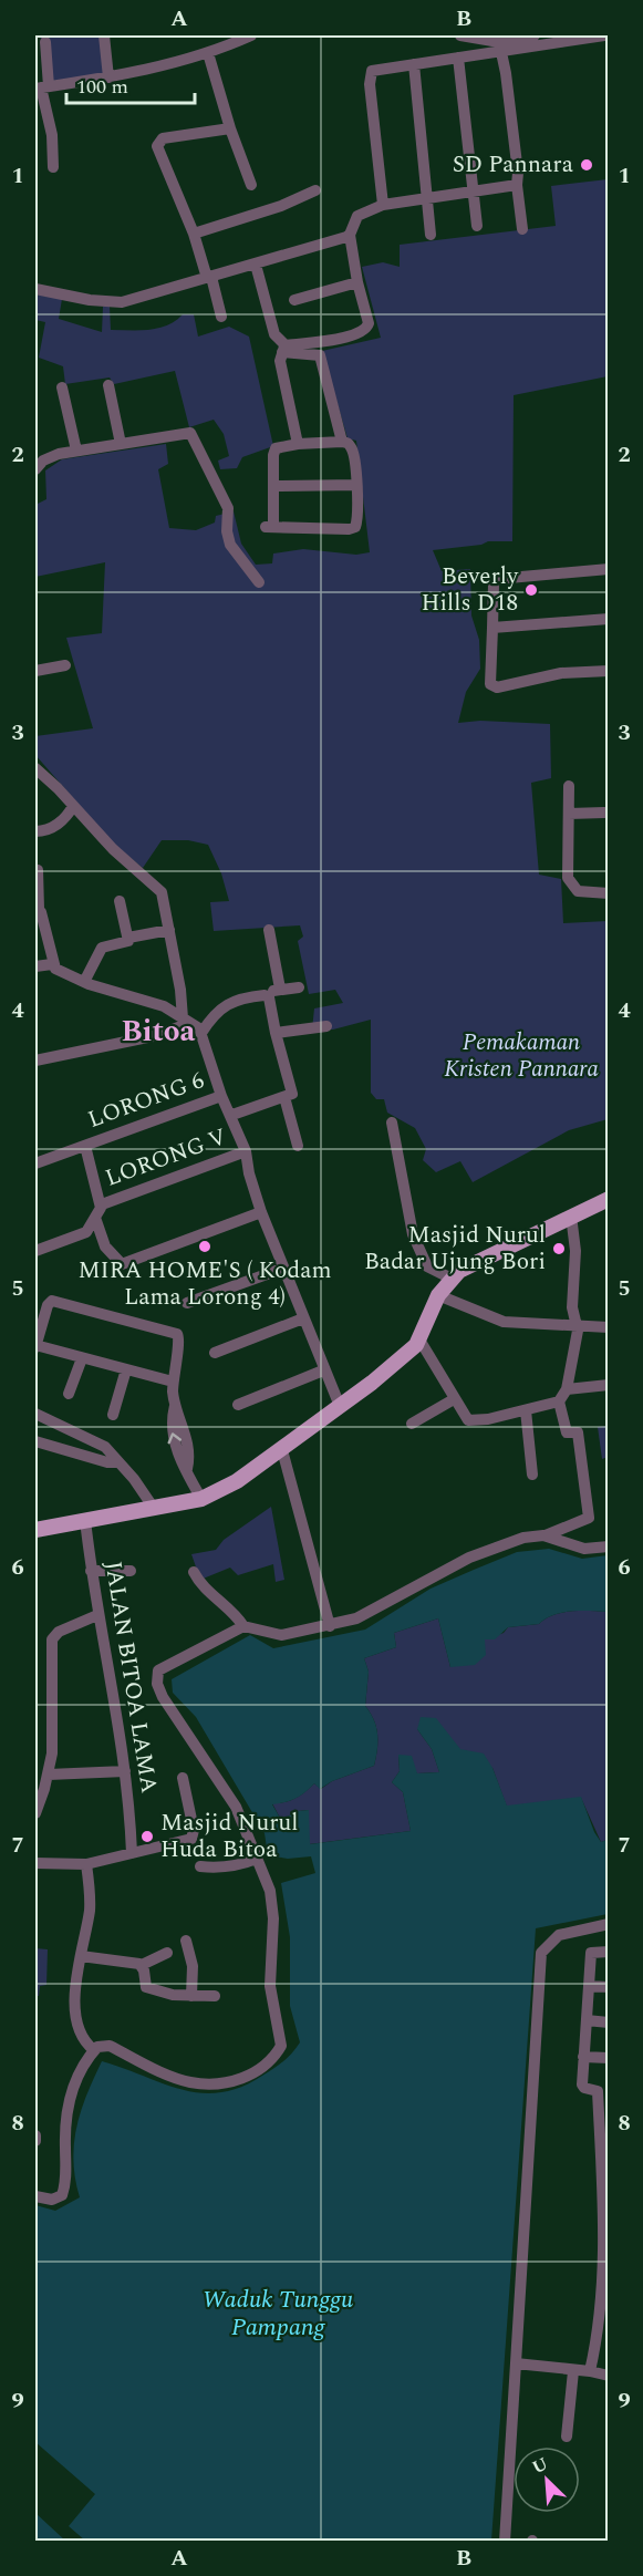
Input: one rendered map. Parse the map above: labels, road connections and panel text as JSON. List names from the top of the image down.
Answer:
{
  "streets": {
    "street": ["LORONG 6", "LORONG V", "JALAN BITOA LAMA"]
  },
  "districts": ["Bitoa"],
  "water": ["Waduk Tunggu Pampang"],
  "parks": ["Pemakaman Kristen Pannara"],
  "places": [
    "SD Pannara",
    "Beverly Hills D18",
    "MIRA HOME'S ( Kodam Lama Lorong 4)",
    "Masjid Nurul Badar Ujung Bori",
    "Masjid Nurul Huda Bitoa"
  ],
  "scale_bar": "100 m",
  "north": "top left",
  "grid": {
    "columns": ["A", "B"],
    "rows": [
      "1",
      "2",
      "3",
      "4",
      "5",
      "6",
      "7",
      "8",
      "9"
    ]
  }
}
